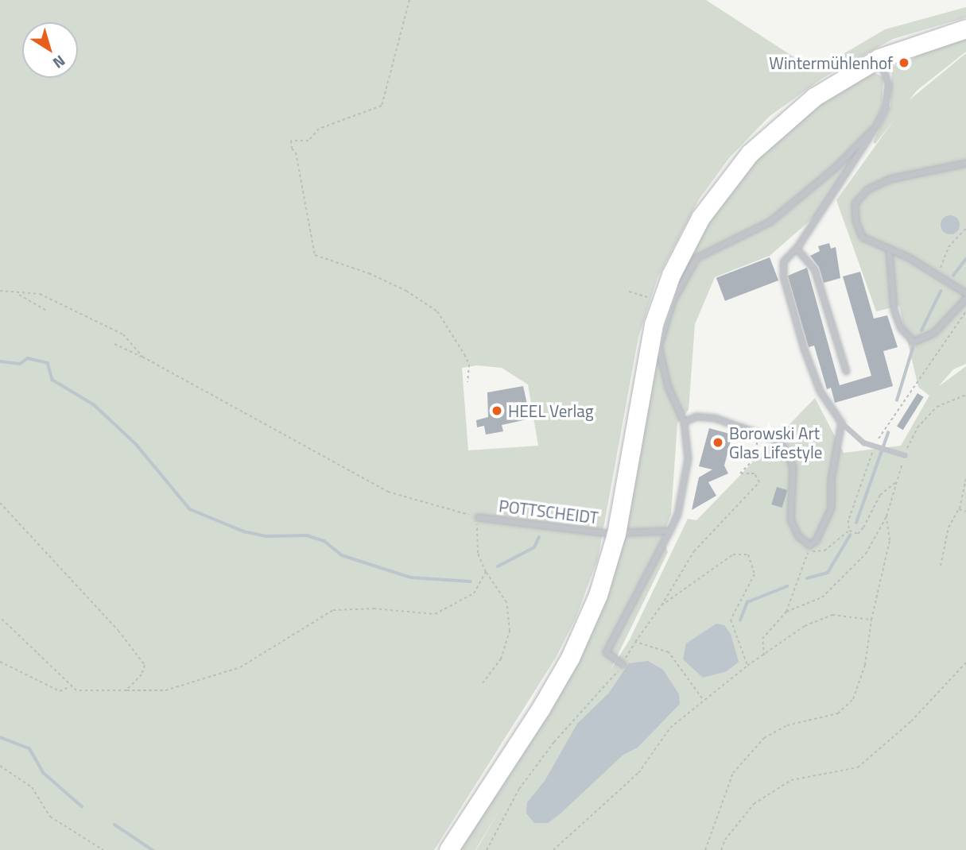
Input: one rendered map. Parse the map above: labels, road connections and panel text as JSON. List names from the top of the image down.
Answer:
{
  "streets": {
    "lane": ["POTTSCHEIDT"]
  },
  "places": ["Wintermühlenhof", "HEEL Verlag", "Borowski Art Glas Lifestyle"],
  "north": "bottom right"
}
